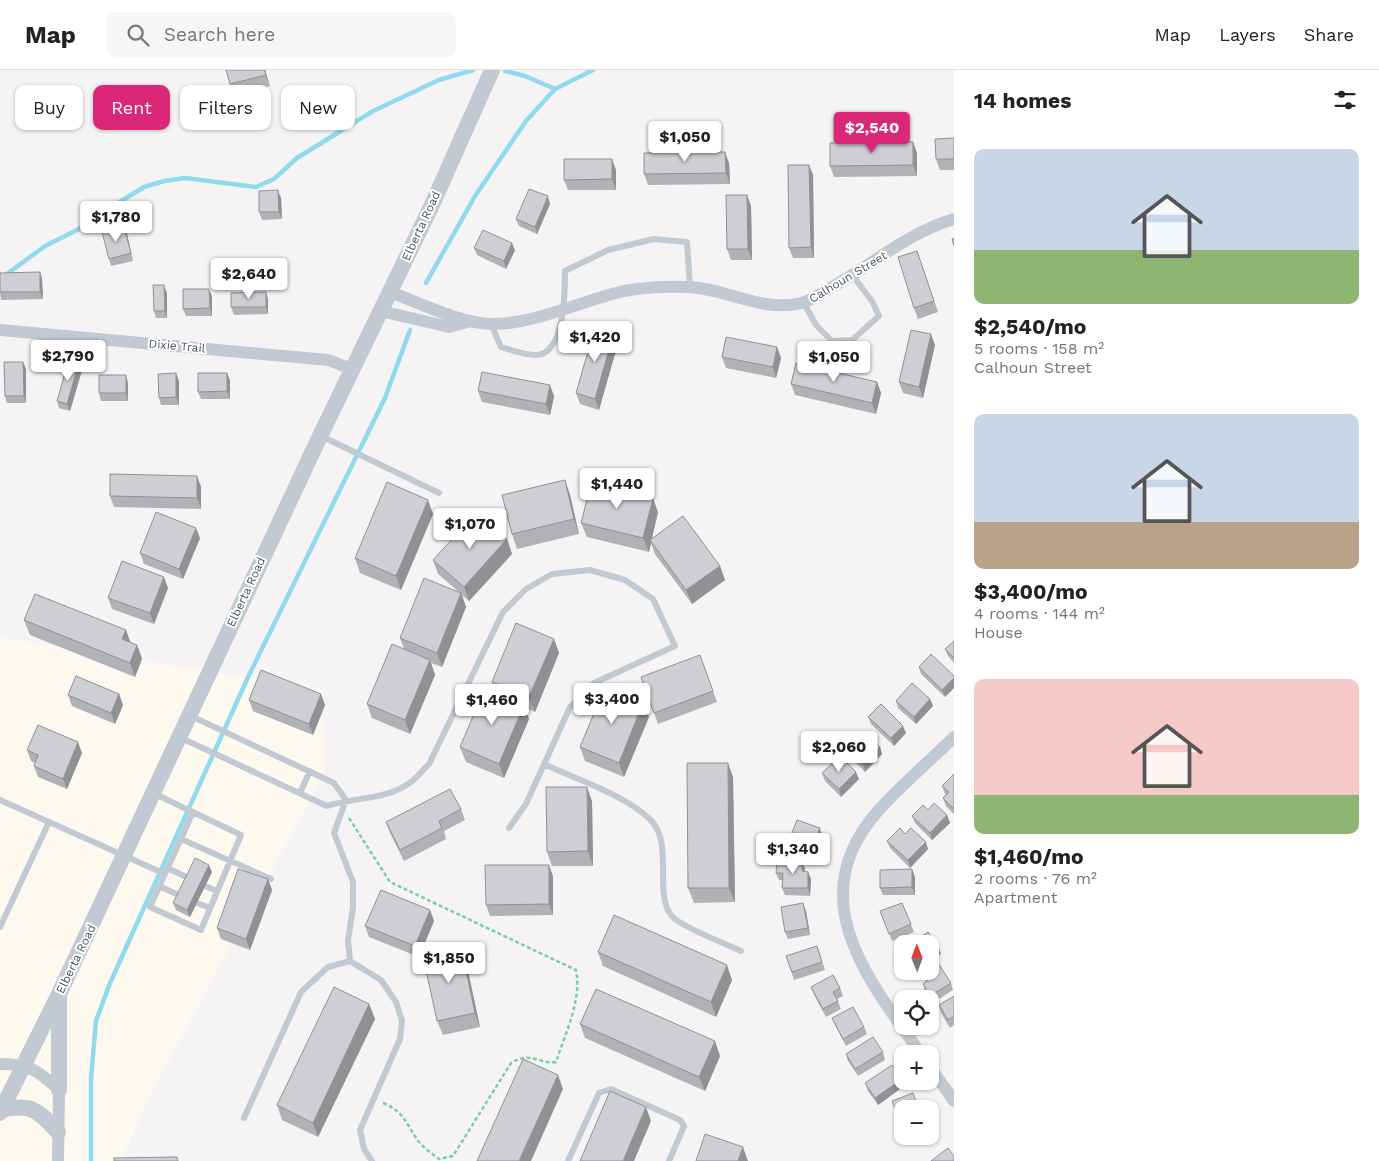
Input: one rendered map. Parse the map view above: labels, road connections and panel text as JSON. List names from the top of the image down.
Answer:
{
  "streets": {
    "street": ["Elberta Road", "Calhoun Street", "Dixie Trail"]
  },
  "crossings": [
    ["Elberta Road", "Calhoun Street"],
    ["Elberta Road", "Dixie Trail"]
  ],
  "north": "top",
  "page": {
    "header": "Map",
    "search": "Search here",
    "nav": ["Map", "Layers", "Share"],
    "heading": "14 homes",
    "chip": [
      "Buy",
      "Rent",
      "Filters",
      "New"
    ],
    "price": [
      "$2,540",
      "$1,050",
      "$1,780",
      "$2,640",
      "$1,420",
      "$2,790",
      "$1,050",
      "$1,440",
      "$1,070",
      "$3,400",
      "$1,460",
      "$2,060",
      "$1,340",
      "$1,850"
    ],
    "list": [
      {
        "name": "$2,540/mo",
        "note": "5 rooms · 158 m² · Calhoun Street"
      },
      {
        "name": "$3,400/mo",
        "note": "4 rooms · 144 m² · House"
      },
      {
        "name": "$1,460/mo",
        "note": "2 rooms · 76 m² · Apartment"
      }
    ],
    "map_buttons": ["+", "−"]
  }
}
